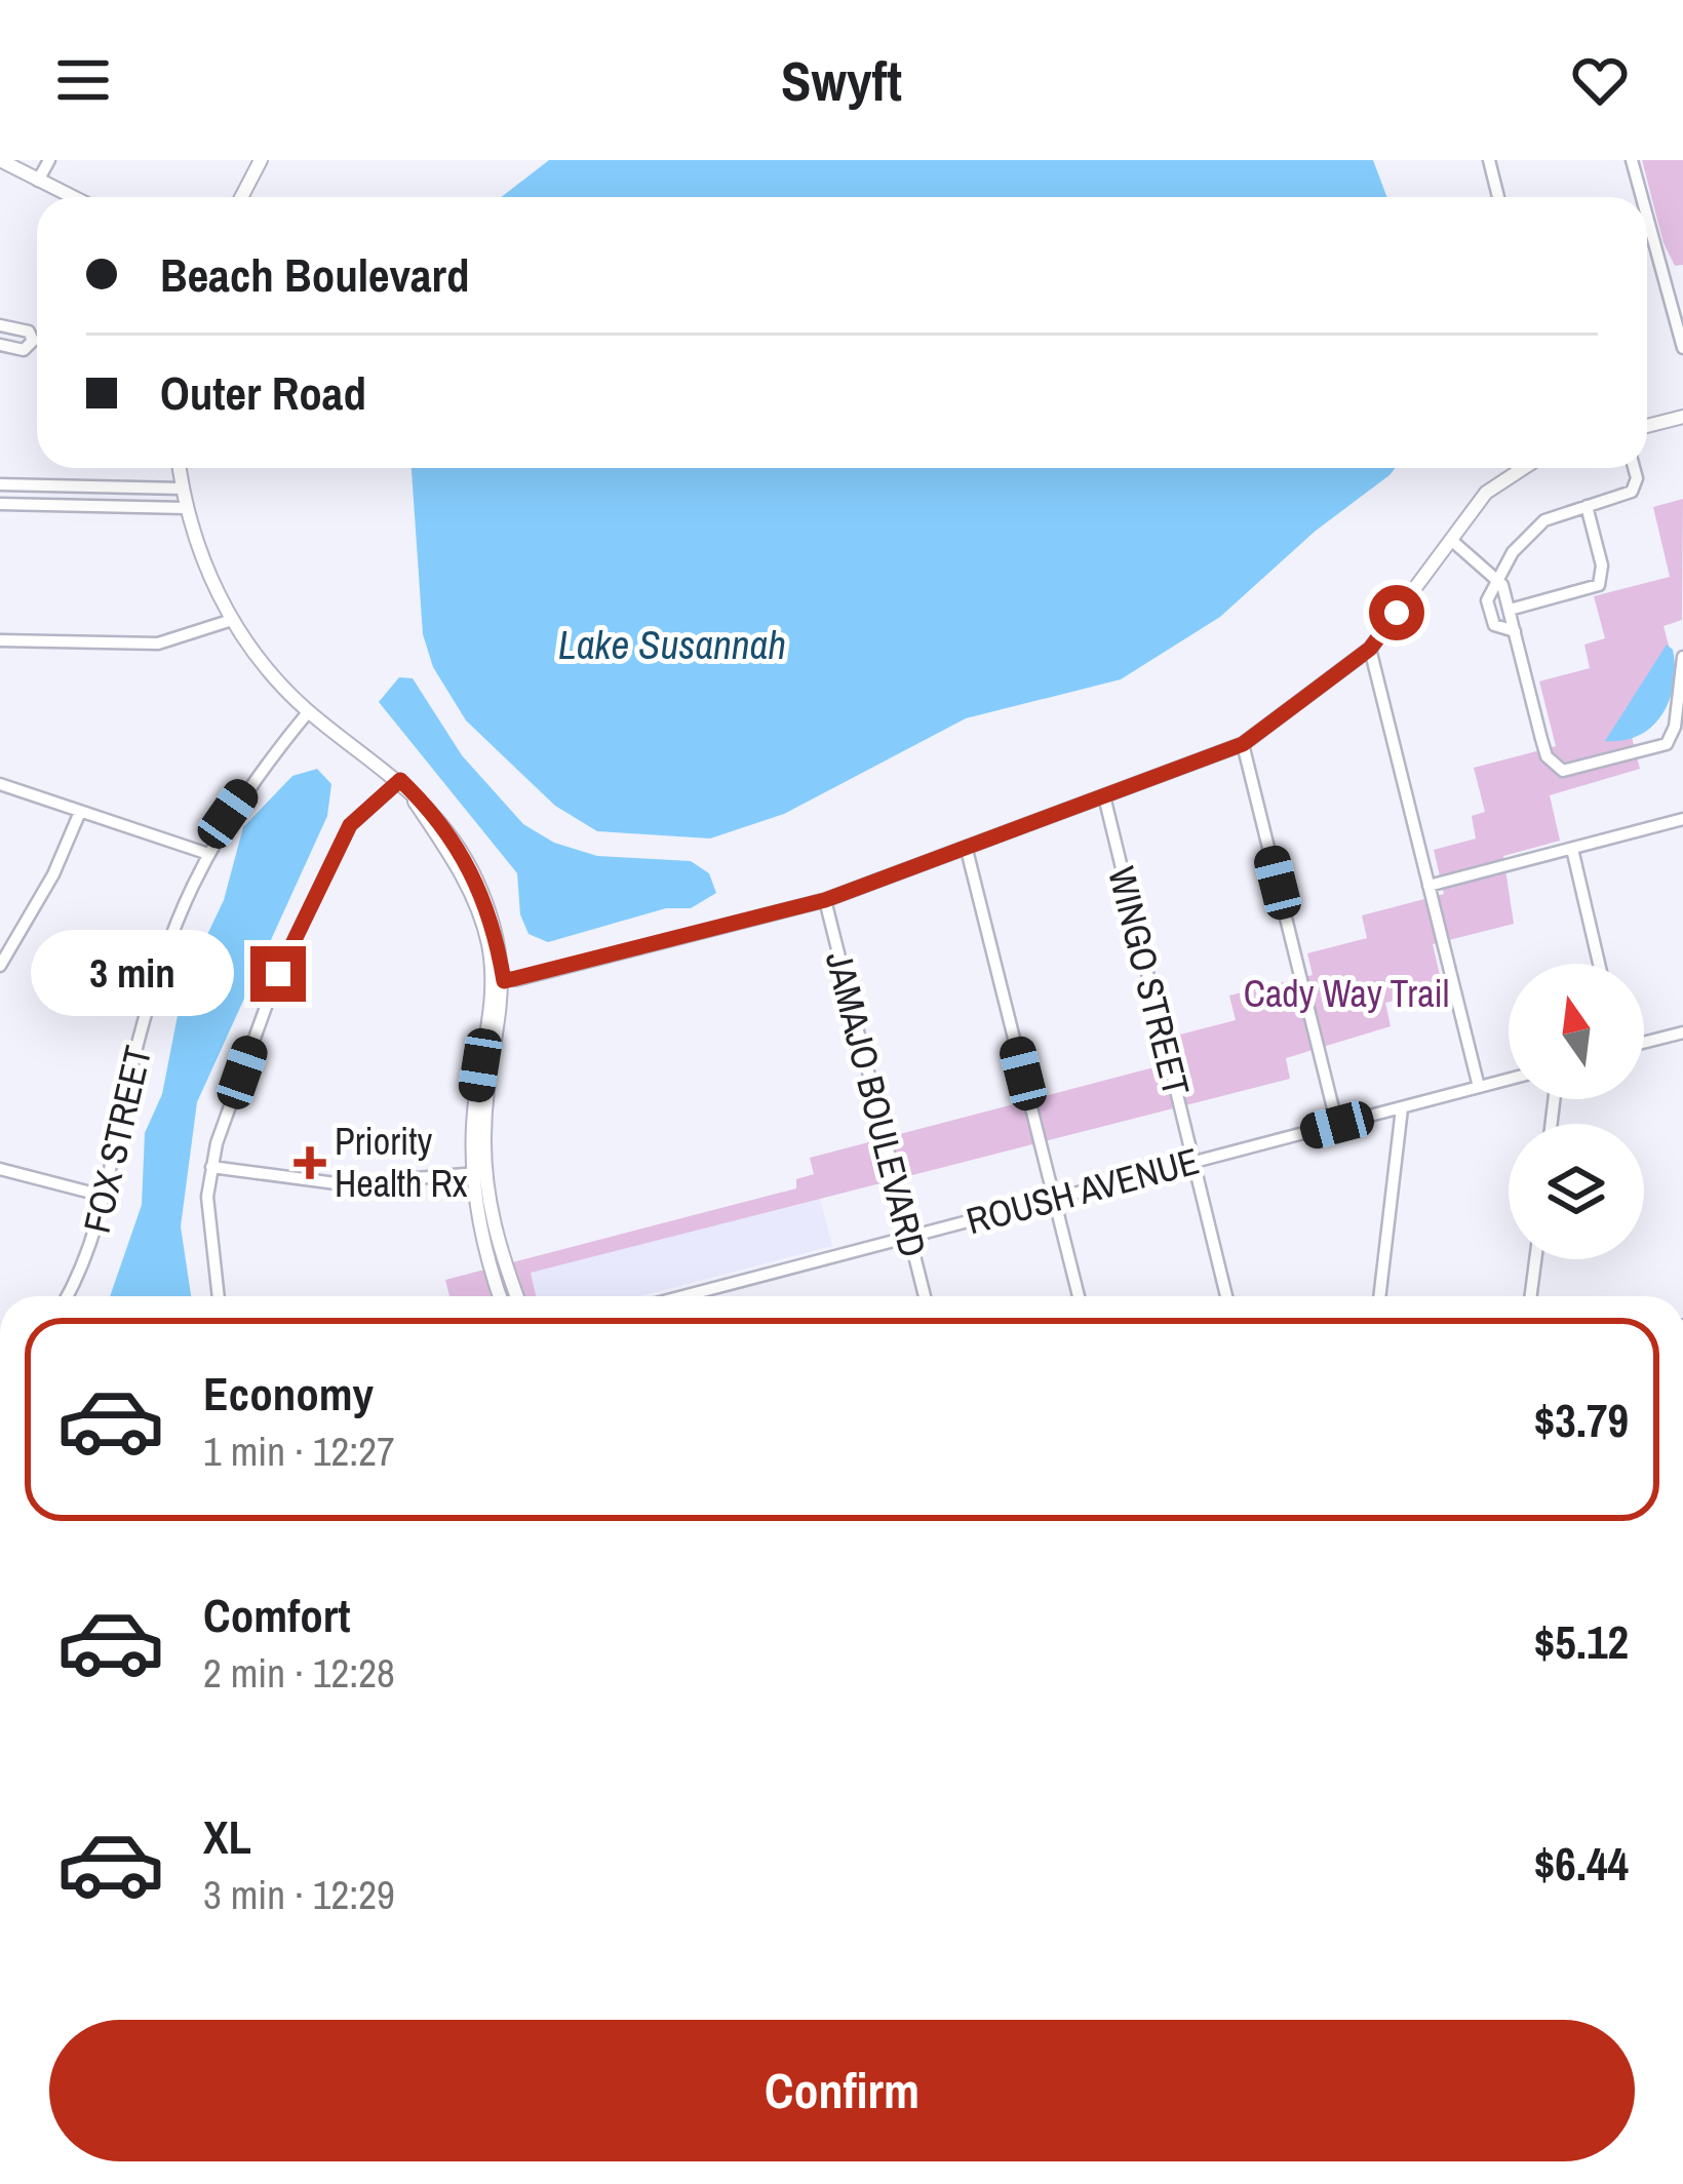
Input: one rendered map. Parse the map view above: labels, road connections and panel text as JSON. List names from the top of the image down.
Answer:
{
  "streets": {
    "street": [
      "WINGO STREET",
      "JAMAJO BOULEVARD",
      "FOX STREET",
      "ROUSH AVENUE"
    ]
  },
  "crossings": [
    ["WINGO STREET", "ROUSH AVENUE"],
    ["JAMAJO BOULEVARD", "ROUSH AVENUE"]
  ],
  "water": ["Lake Susannah"],
  "parks": ["Cady Way Trail"],
  "places": {
    "health": ["Priority Health Rx"]
  },
  "north": "top",
  "page": {
    "header": "Swyft",
    "banner": ["Beach Boulevard", "Outer Road"],
    "bubble": "3 min",
    "list": [
      {
        "name": "Economy",
        "note": "1 min · 12:27",
        "value": "$3.79"
      },
      {
        "name": "Comfort",
        "note": "2 min · 12:28",
        "value": "$5.12"
      },
      {
        "name": "XL",
        "note": "3 min · 12:29",
        "value": "$6.44"
      }
    ],
    "buttons": "Confirm"
  }
}
